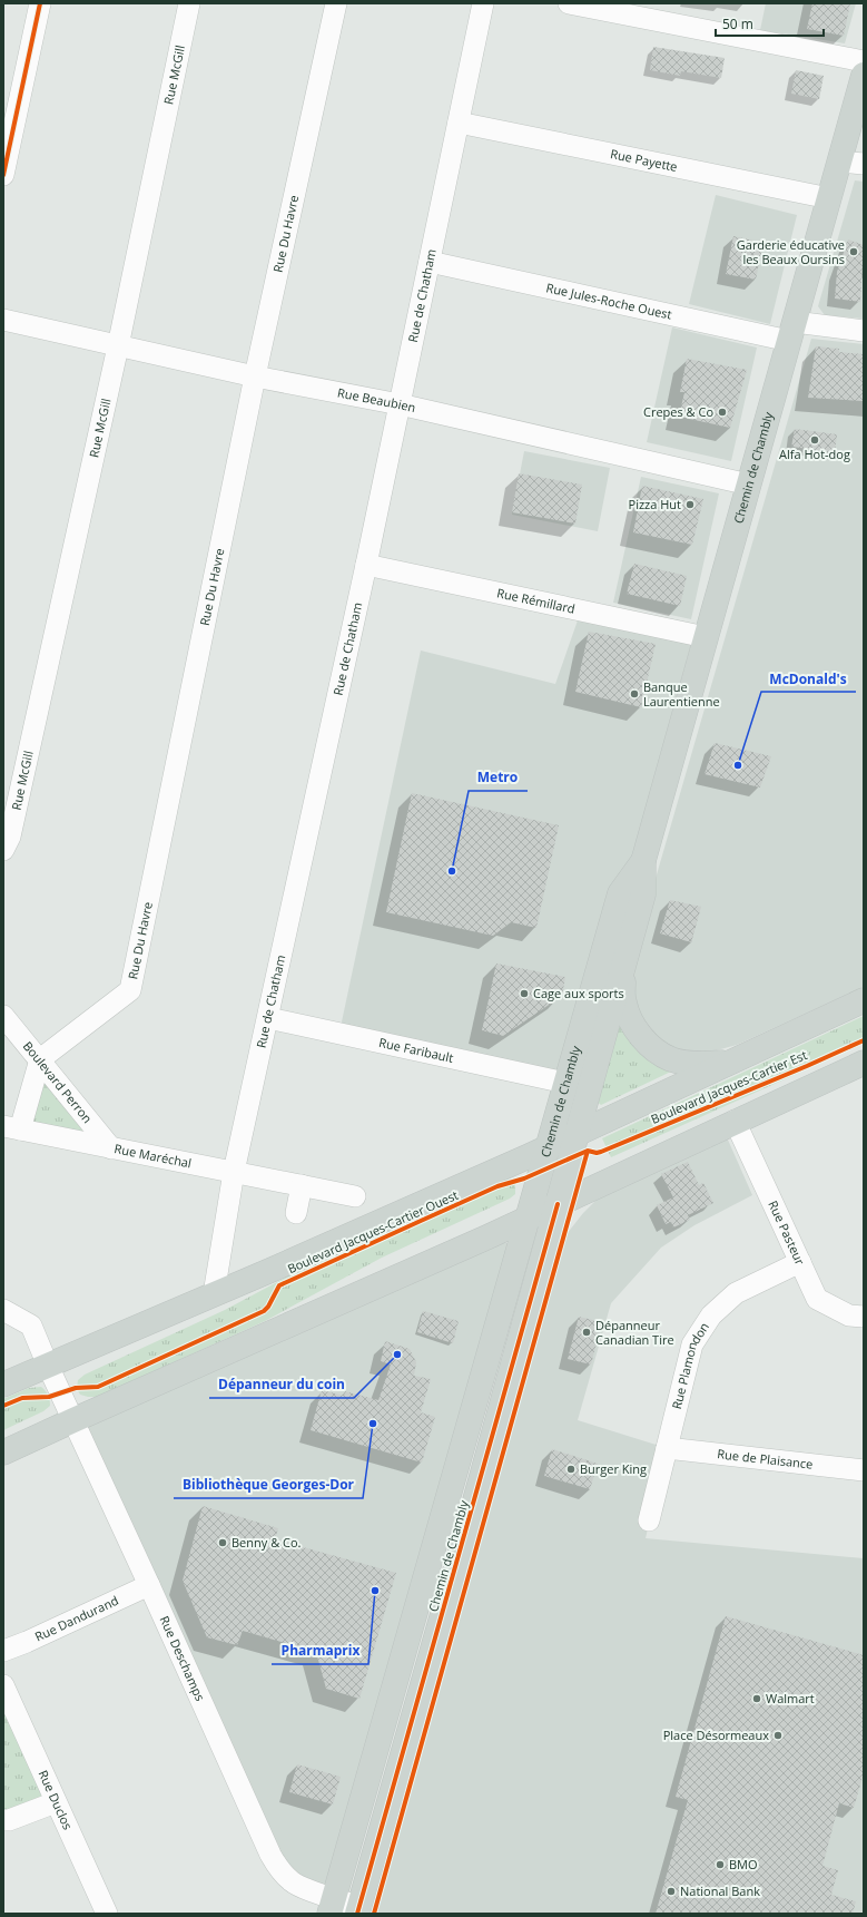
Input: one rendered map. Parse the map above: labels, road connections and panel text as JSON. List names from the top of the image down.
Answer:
{
  "streets": {
    "main road": ["Chemin de Chambly", "Boulevard Jacques-Cartier Est", "Boulevard Jacques-Cartier Ouest"],
    "street": [
      "Rue McGill",
      "Rue Payette",
      "Rue Du Havre",
      "Rue de Chatham",
      "Rue Jules-Roche Ouest",
      "Rue Beaubien",
      "Rue Rémillard",
      "Rue Faribault",
      "Boulevard Perron",
      "Rue Maréchal",
      "Rue Pasteur",
      "Rue Plamondon",
      "Rue de Plaisance",
      "Rue Dandurand",
      "Rue Deschamps",
      "Rue Duclos"
    ]
  },
  "crossings": [
    ["Rue McGill", "Rue Beaubien"],
    ["Rue Payette", "Rue de Chatham"],
    ["Rue Payette", "Chemin de Chambly"],
    ["Rue Du Havre", "Rue Beaubien"],
    ["Rue Du Havre", "Boulevard Perron"],
    ["Rue de Chatham", "Rue Jules-Roche Ouest"],
    ["Rue de Chatham", "Rue Beaubien"],
    ["Rue de Chatham", "Rue Rémillard"],
    ["Rue de Chatham", "Rue Faribault"],
    ["Rue de Chatham", "Rue Maréchal"],
    ["Rue de Chatham", "Boulevard Jacques-Cartier Ouest"],
    ["Rue Jules-Roche Ouest", "Chemin de Chambly"],
    ["Rue Beaubien", "Chemin de Chambly"],
    ["Chemin de Chambly", "Rue Rémillard"],
    ["Chemin de Chambly", "Rue Faribault"],
    ["Chemin de Chambly", "Boulevard Jacques-Cartier Est"],
    ["Chemin de Chambly", "Boulevard Jacques-Cartier Ouest"],
    ["Chemin de Chambly", "Rue Deschamps"],
    ["Boulevard Perron", "Rue Maréchal"],
    ["Boulevard Jacques-Cartier Est", "Boulevard Jacques-Cartier Ouest"],
    ["Boulevard Jacques-Cartier Ouest", "Rue Deschamps"],
    ["Rue Pasteur", "Rue Plamondon"],
    ["Rue Plamondon", "Rue de Plaisance"],
    ["Rue Dandurand", "Rue Deschamps"]
  ],
  "places": [
    "Garderie éducative les Beaux Oursins",
    "Crepes & Co",
    "Alfa Hot-dog",
    "Pizza Hut",
    "Banque Laurentienne",
    "McDonald's",
    "Metro",
    "Cage aux sports",
    "Dépanneur Canadian Tire",
    "Dépanneur du coin",
    "Bibliothèque Georges-Dor",
    "Burger King",
    "Benny & Co.",
    "Pharmaprix",
    "Walmart",
    "Place Désormeaux",
    "BMO",
    "National Bank"
  ],
  "scale_bar": "50 m"
}
